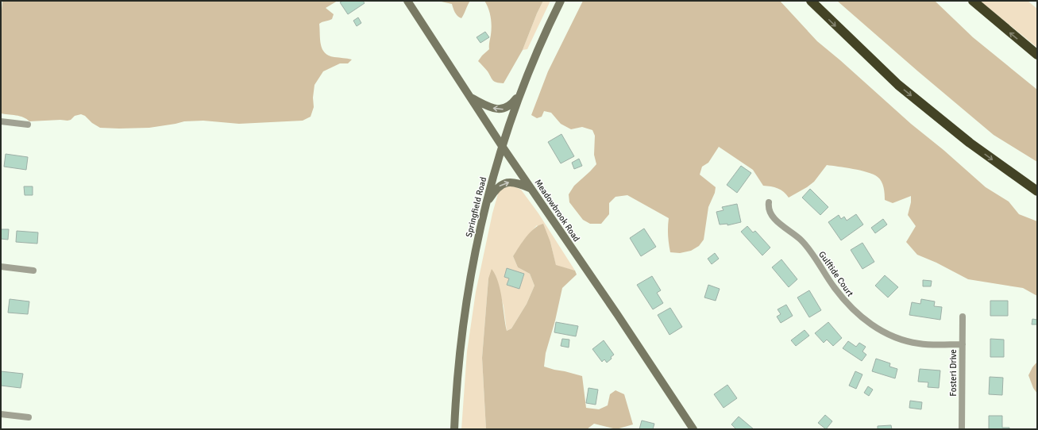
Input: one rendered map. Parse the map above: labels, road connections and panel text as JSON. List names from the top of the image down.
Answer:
{
  "streets": {
    "main road": ["Springfield Road", "Meadowbrook Road"],
    "street": ["Gulftide Court", "Fosteri Drive"]
  },
  "crossings": [
    ["Springfield Road", "Meadowbrook Road"],
    ["Gulftide Court", "Fosteri Drive"]
  ]
}
